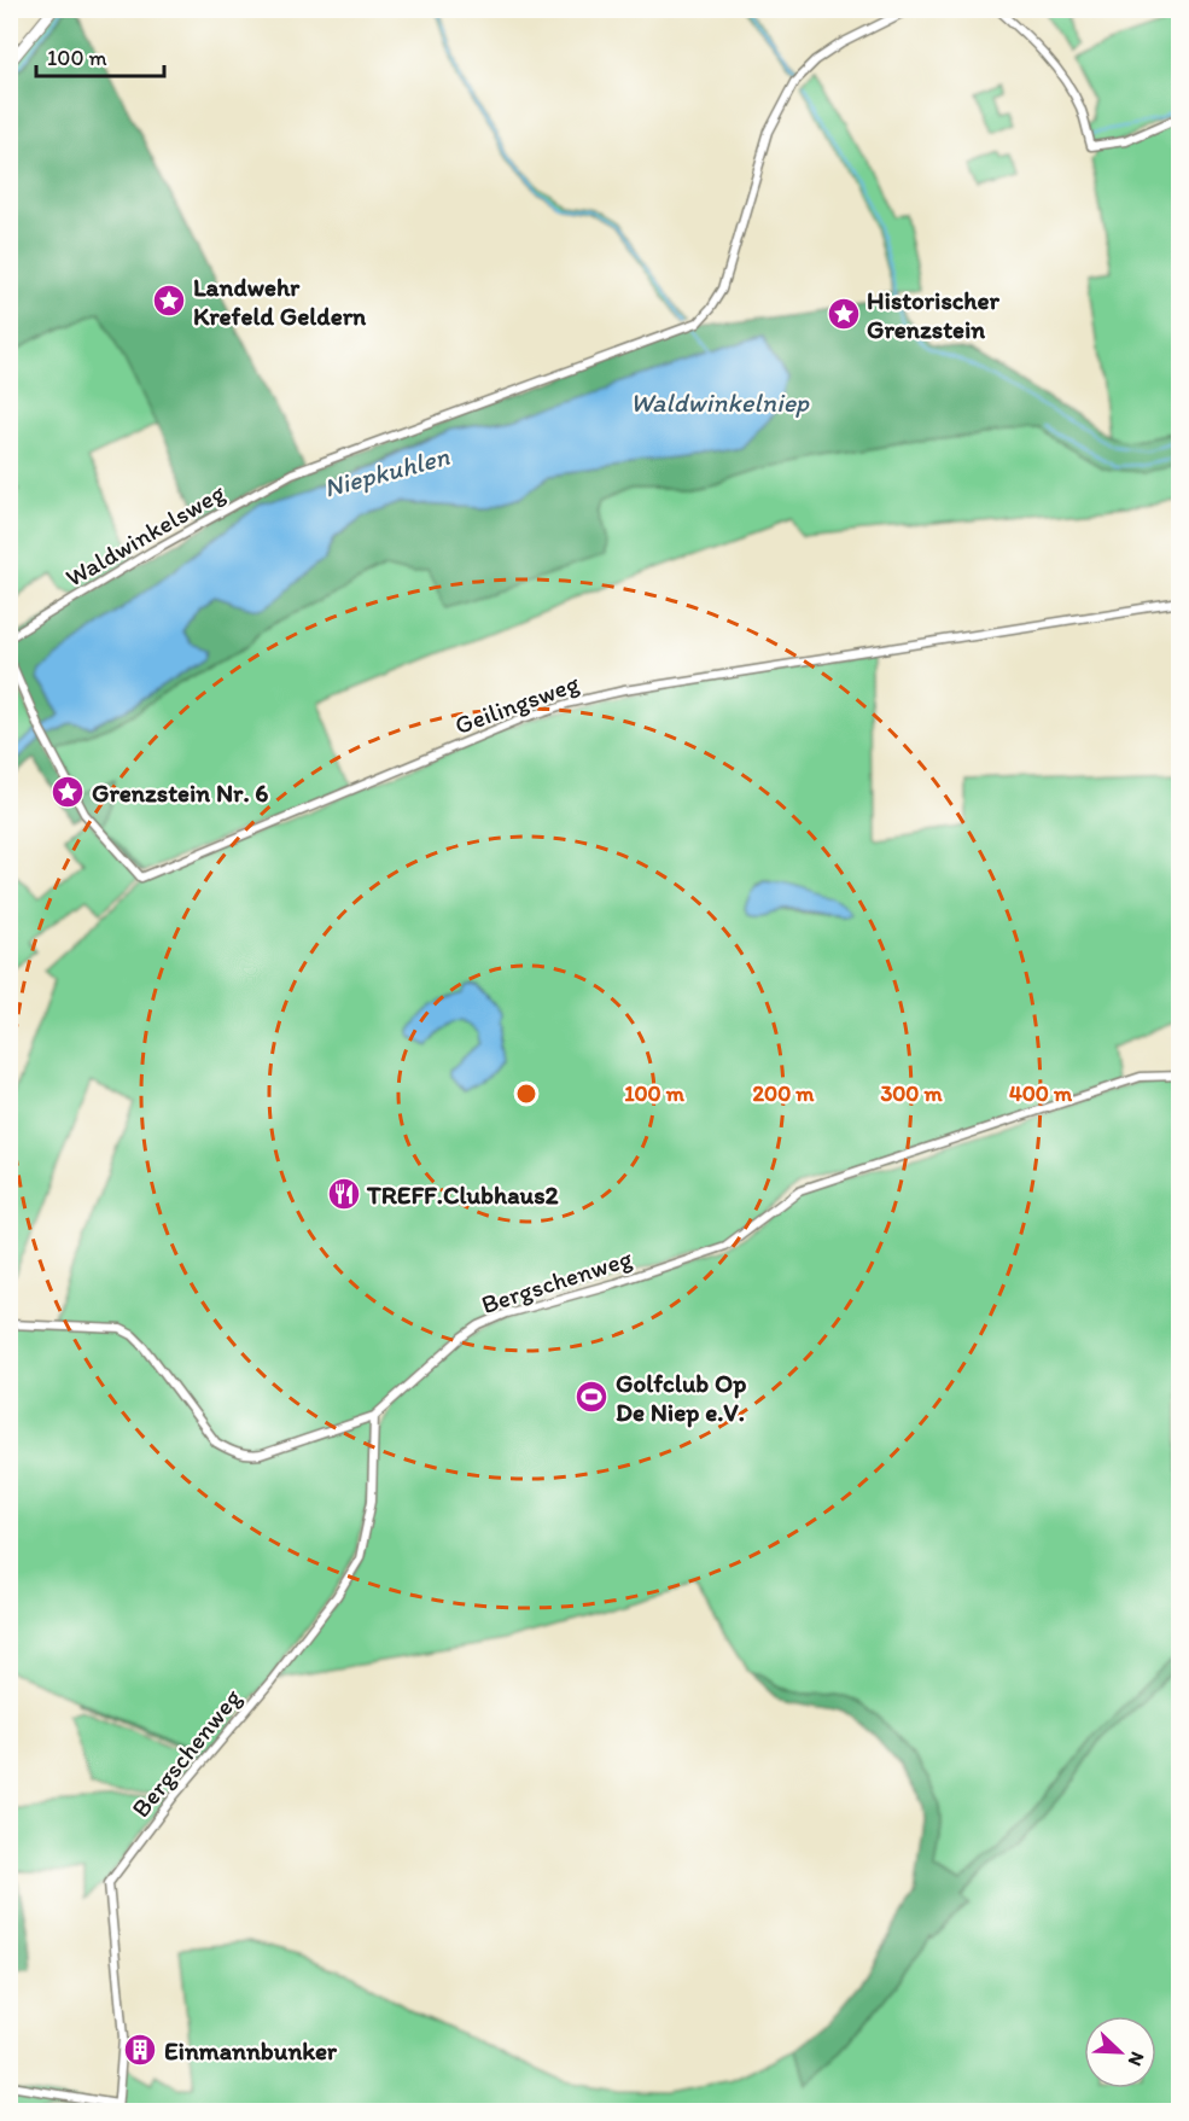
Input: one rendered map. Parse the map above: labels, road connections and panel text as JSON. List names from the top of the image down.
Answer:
{
  "streets": {
    "street": ["Waldwinkelsweg", "Geilingsweg", "Bergschenweg"]
  },
  "water": ["Waldwinkelniep", "Niepkuhlen"],
  "places": {
    "place": ["Landwehr Krefeld Geldern", "Historischer Grenzstein", "Grenzstein Nr. 6"],
    "restaurant": ["TREFF.Clubhaus2"],
    "sports": ["Golfclub Op De Niep e.V."],
    "building": ["Einmannbunker"]
  },
  "scale_bar": "100 m",
  "north": "bottom right",
  "rings": [
    "100 m",
    "200 m",
    "300 m",
    "400 m"
  ]
}
